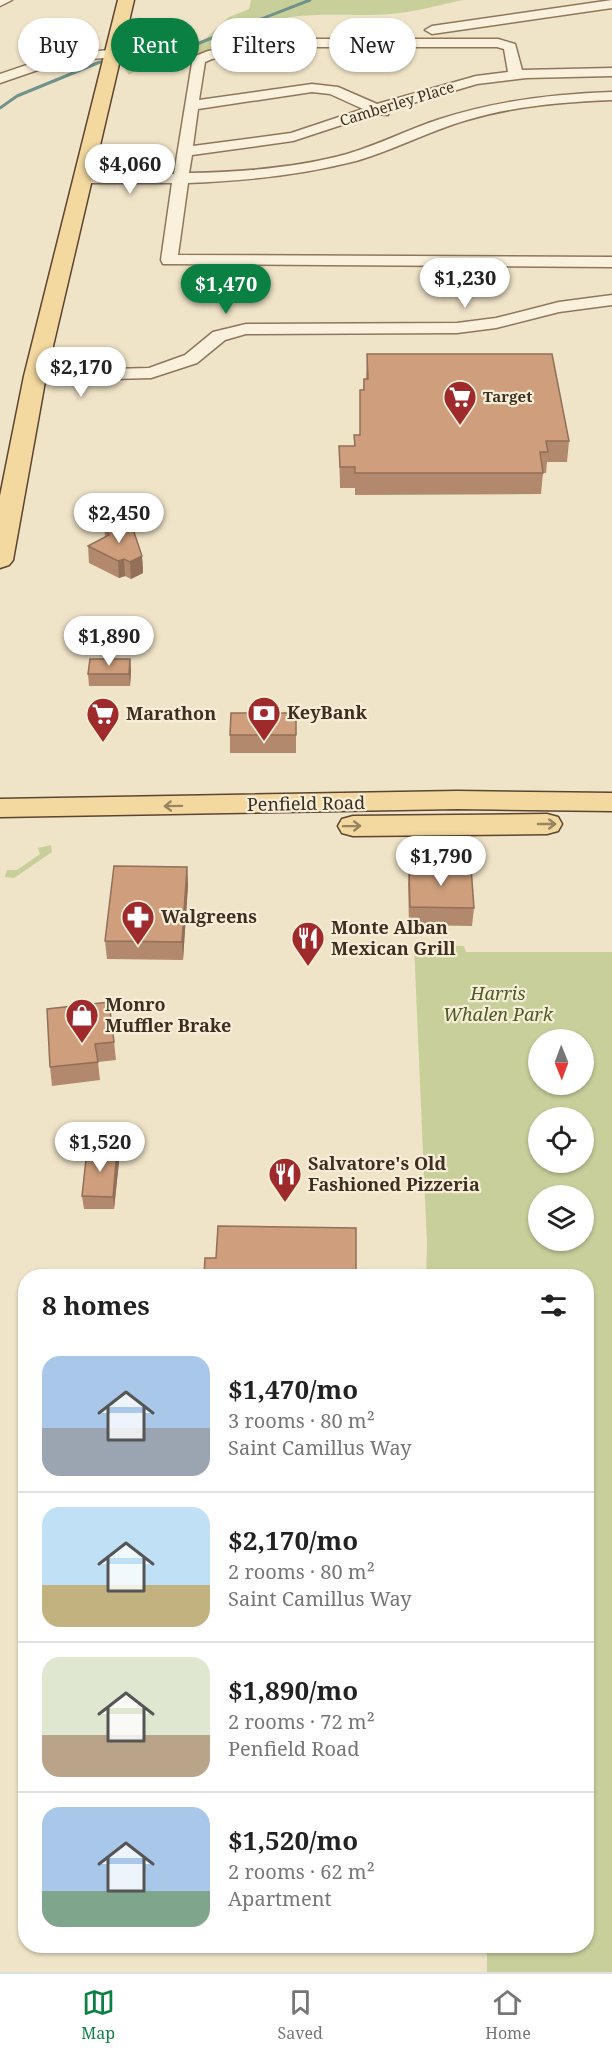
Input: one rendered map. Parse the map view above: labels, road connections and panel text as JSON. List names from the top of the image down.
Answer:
{
  "streets": {
    "main road": ["Penfield Road"],
    "street": ["Camberley Place"]
  },
  "parks": ["Harris Whalen Park"],
  "places": {
    "supermarket": ["Target", "Marathon"],
    "bank": ["KeyBank"],
    "pharmacy": ["Walgreens"],
    "restaurant": ["Monte Alban Mexican Grill", "Salvatore's Old Fashioned Pizzeria"],
    "shop": ["Monro Muffler Brake"]
  },
  "north": "bottom",
  "page": {
    "chip": [
      "Buy",
      "Rent",
      "Filters",
      "New"
    ],
    "price": [
      "$4,060",
      "$1,230",
      "$1,470",
      "$2,170",
      "$2,450",
      "$1,890",
      "$1,790",
      "$1,520"
    ],
    "heading": "8 homes",
    "list": [
      {
        "name": "$1,470/mo",
        "note": "3 rooms · 80 m² · Saint Camillus Way"
      },
      {
        "name": "$2,170/mo",
        "note": "2 rooms · 80 m² · Saint Camillus Way"
      },
      {
        "name": "$1,890/mo",
        "note": "2 rooms · 72 m² · Penfield Road"
      },
      {
        "name": "$1,520/mo",
        "note": "2 rooms · 62 m² · Apartment"
      }
    ],
    "tabs": ["Map", "Saved", "Home"]
  }
}
